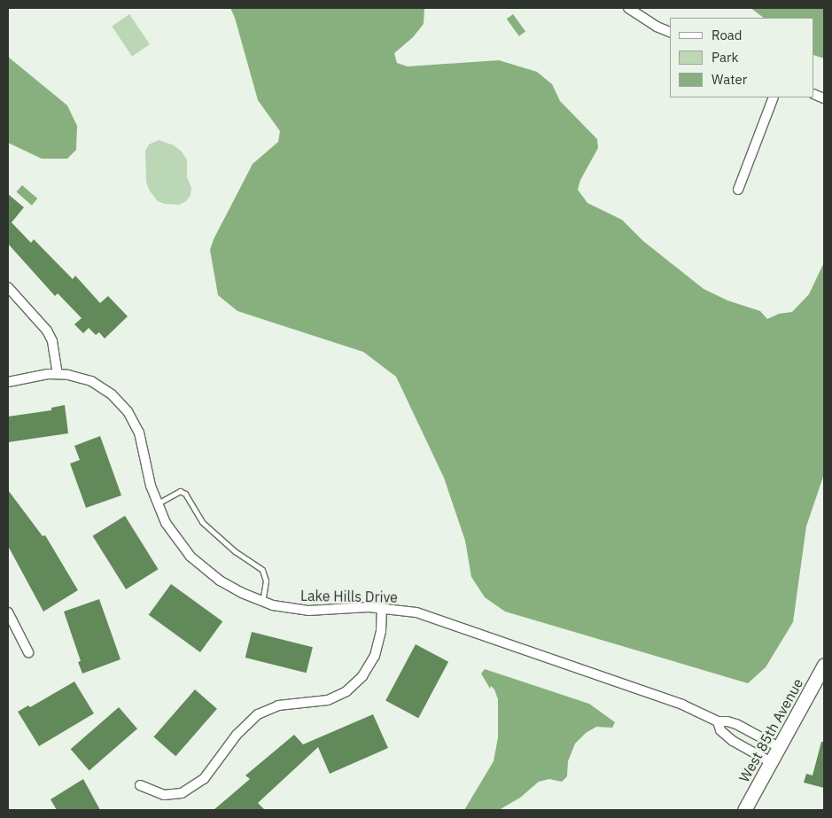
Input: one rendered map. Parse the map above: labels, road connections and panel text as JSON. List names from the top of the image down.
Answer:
{
  "streets": {
    "street": ["Lake Hills Drive", "West 85th Avenue"]
  },
  "crossings": [
    ["Lake Hills Drive", "West 85th Avenue"]
  ],
  "legend": ["Road", "Park", "Water"]
}
